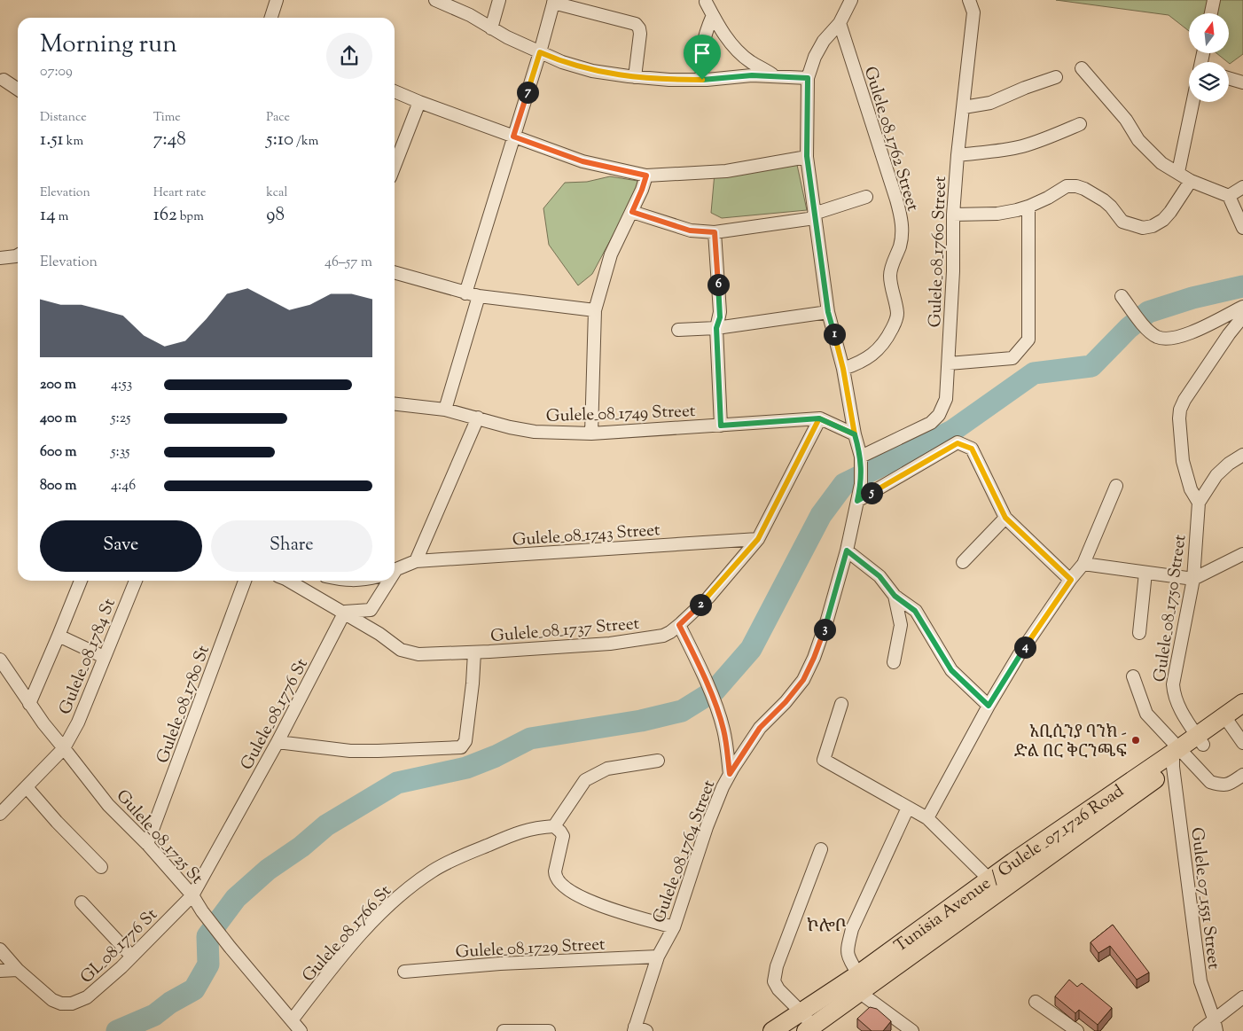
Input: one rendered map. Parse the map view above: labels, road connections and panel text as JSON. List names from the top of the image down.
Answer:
{
  "streets": {
    "highway": ["Tunisia Avenue / Gulele _07_1726 Road"],
    "street": [
      "Gulele_08_1762 Street",
      "Gulele_08_1760 Street",
      "Gulele_08_1749 Street",
      "Gulele_08_1743 Street",
      "Gulele_08_1750 Street",
      "Gulele_08_1737 Street",
      "Gulele_08_1784 St",
      "Gulele_08_1780 St",
      "Gulele_08_1776 St",
      "Gulele_08_1725 St",
      "Gulele_08_1764 Street",
      "Gulele_07_1551 Street",
      "Gulele_08_1766 St",
      "GL_08_1776 St",
      "Gulele_08_1729 Street"
    ]
  },
  "crossings": [
    ["Gulele_08_1760 Street", "Gulele_08_1764 Street"],
    ["Gulele_08_1749 Street", "Gulele_08_1737 Street"],
    ["Gulele_08_1743 Street", "Gulele_08_1737 Street"],
    ["Gulele_08_1750 Street", "Tunisia Avenue / Gulele _07_1726 Road"],
    ["Gulele_08_1737 Street", "Gulele_08_1776 St"],
    ["Gulele_08_1784 St", "Gulele_08_1725 St"],
    ["Gulele_08_1780 St", "Gulele_08_1725 St"],
    ["Gulele_08_1776 St", "Gulele_08_1725 St"],
    ["Gulele_08_1776 St", "GL_08_1776 St"],
    ["Gulele_08_1725 St", "Gulele_08_1766 St"],
    ["Gulele_08_1725 St", "GL_08_1776 St"],
    ["Gulele_08_1764 Street", "Gulele_08_1729 Street"],
    ["Tunisia Avenue / Gulele _07_1726 Road", "Gulele_07_1551 Street"]
  ],
  "districts": ["ኮሎቦ"],
  "places": ["አቢሲንያ ባንክ - ድል በር ቅርንጫፍ"],
  "north": "top",
  "page": {
    "heading": ["Morning run", "07:09"],
    "pins": [
      "7",
      "6",
      "1",
      "5",
      "2",
      "3",
      "4"
    ],
    "stats": [
      ["Distance", "1.51 km"],
      ["Time", "7:48"],
      ["Pace", "5:10 /km"],
      ["Elevation", "14 m"],
      ["Heart rate", "162 bpm"],
      ["kcal", "98"]
    ],
    "chart": ["Elevation", "46–57 m"],
    "list": [
      {
        "name": "200 m",
        "note": "4:53"
      },
      {
        "name": "400 m",
        "note": "5:25"
      },
      {
        "name": "600 m",
        "note": "5:35"
      },
      {
        "name": "800 m",
        "note": "4:46"
      }
    ],
    "buttons": ["Save", "Share"]
  }
}
